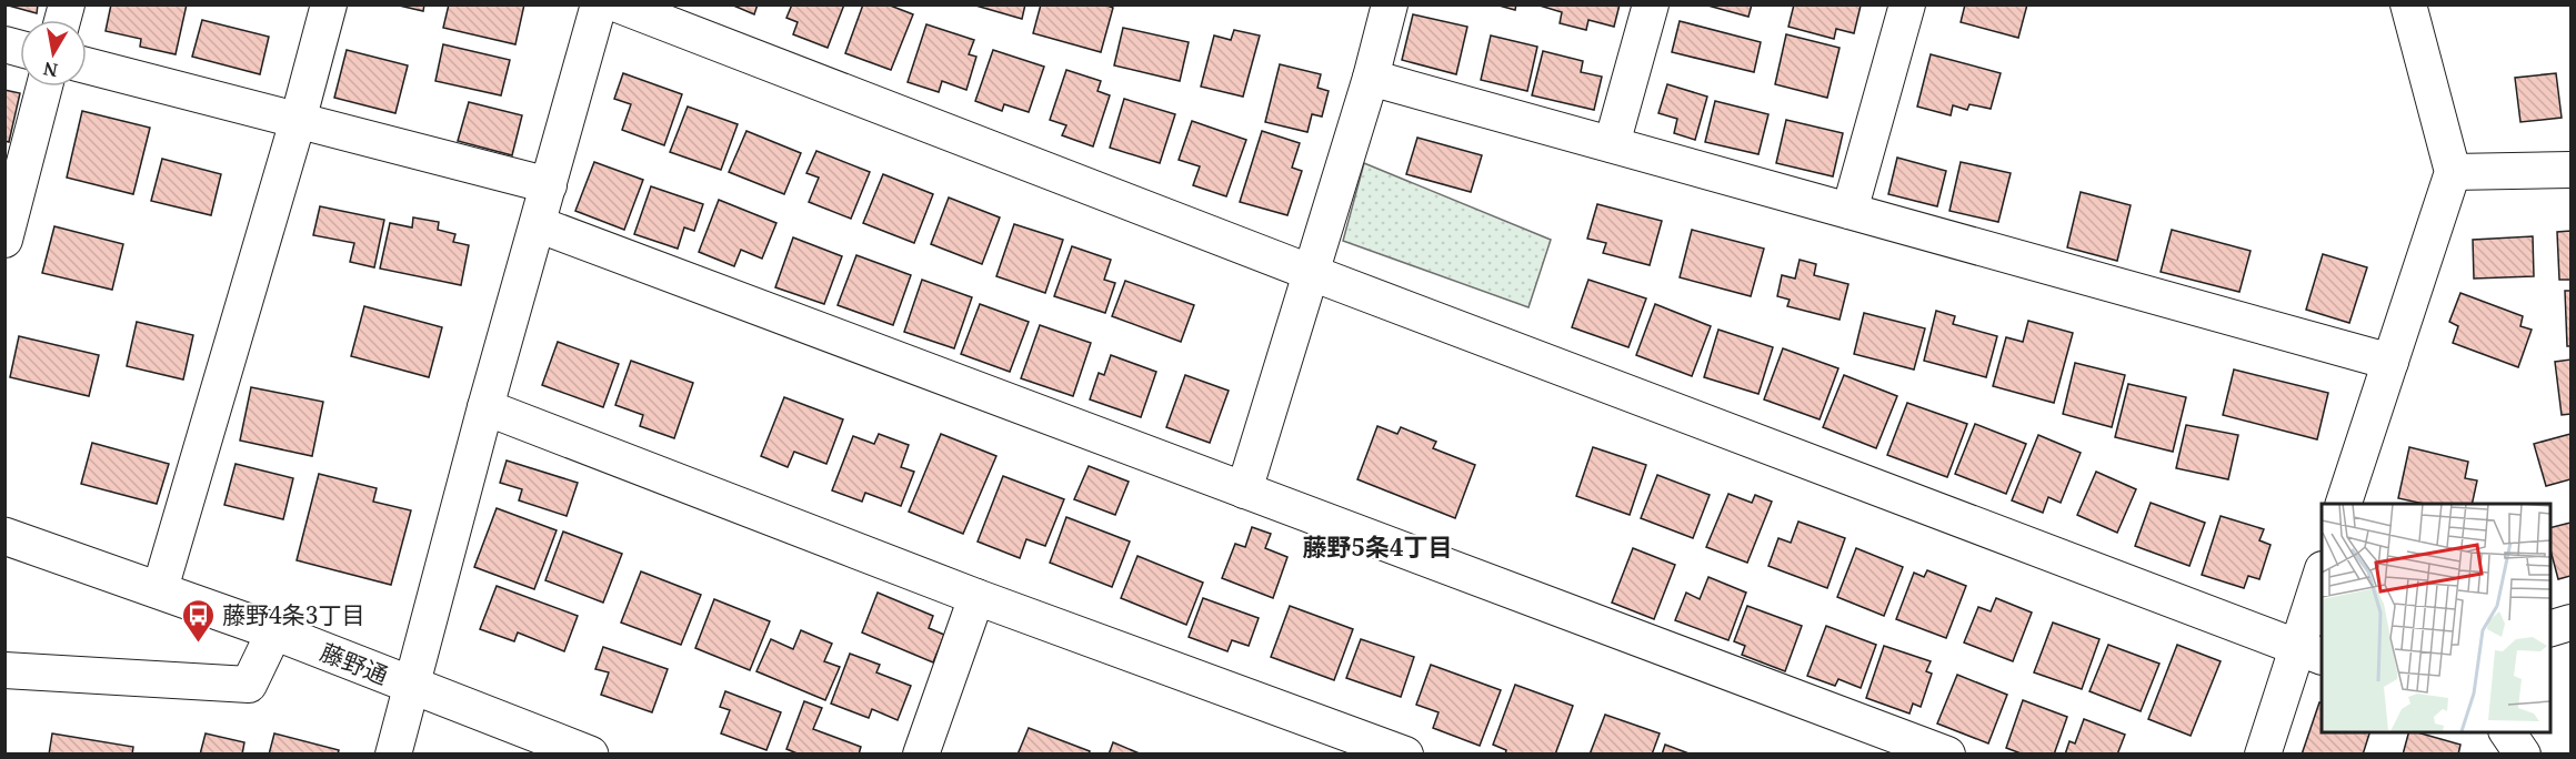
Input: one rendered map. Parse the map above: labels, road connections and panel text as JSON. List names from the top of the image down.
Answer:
{
  "streets": {
    "street": ["藤野通"]
  },
  "districts": ["藤野5条4丁目"],
  "places": {
    "bus stop": ["藤野4条3丁目"]
  },
  "north": "bottom"
}
